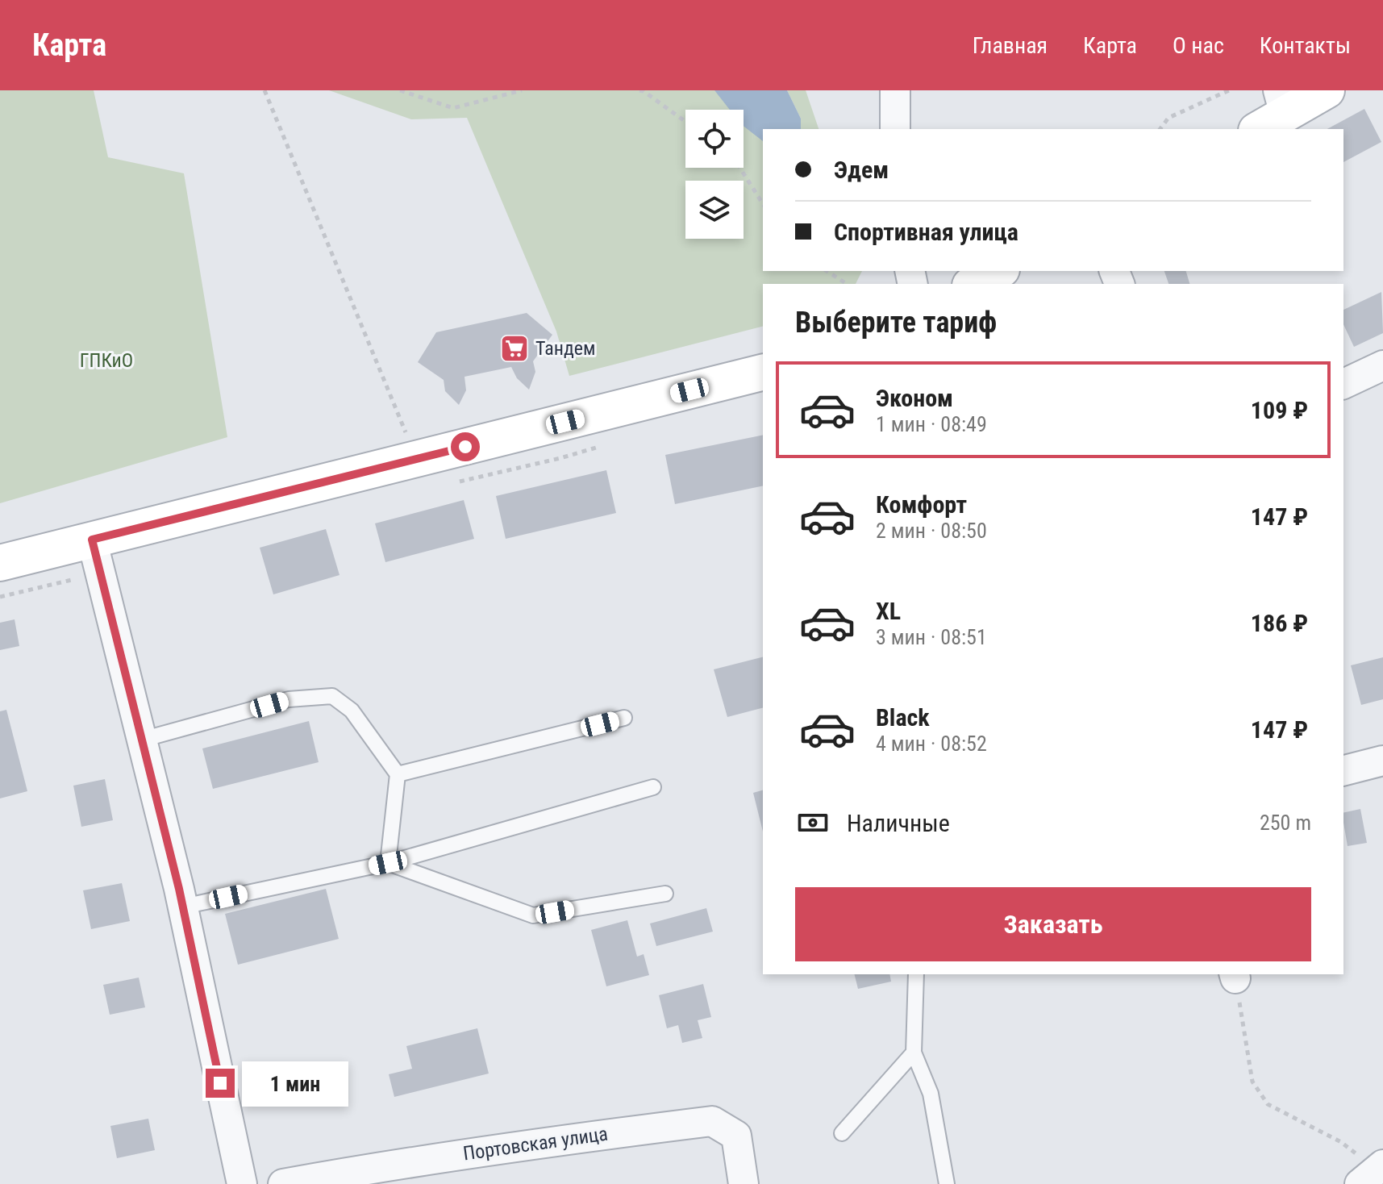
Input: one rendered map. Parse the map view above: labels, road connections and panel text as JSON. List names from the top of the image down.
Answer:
{
  "streets": {
    "street": ["Портовская улица"]
  },
  "parks": ["ГПКиО"],
  "places": {
    "supermarket": ["Тандем"]
  },
  "page": {
    "header": "Карта",
    "nav": [
      "Главная",
      "Карта",
      "О нас",
      "Контакты"
    ],
    "banner": ["Эдем", "Спортивная улица"],
    "heading": "Выберите тариф",
    "list": [
      {
        "name": "Эконом",
        "note": "1 мин · 08:49",
        "value": "109 ₽"
      },
      {
        "name": "Комфорт",
        "note": "2 мин · 08:50",
        "value": "147 ₽"
      },
      {
        "name": "XL",
        "note": "3 мин · 08:51",
        "value": "186 ₽"
      },
      {
        "name": "Black",
        "note": "4 мин · 08:52",
        "value": "147 ₽"
      }
    ],
    "pay": ["Наличные", "250 m"],
    "buttons": "Заказать",
    "bubble": "1 мин"
  }
}
